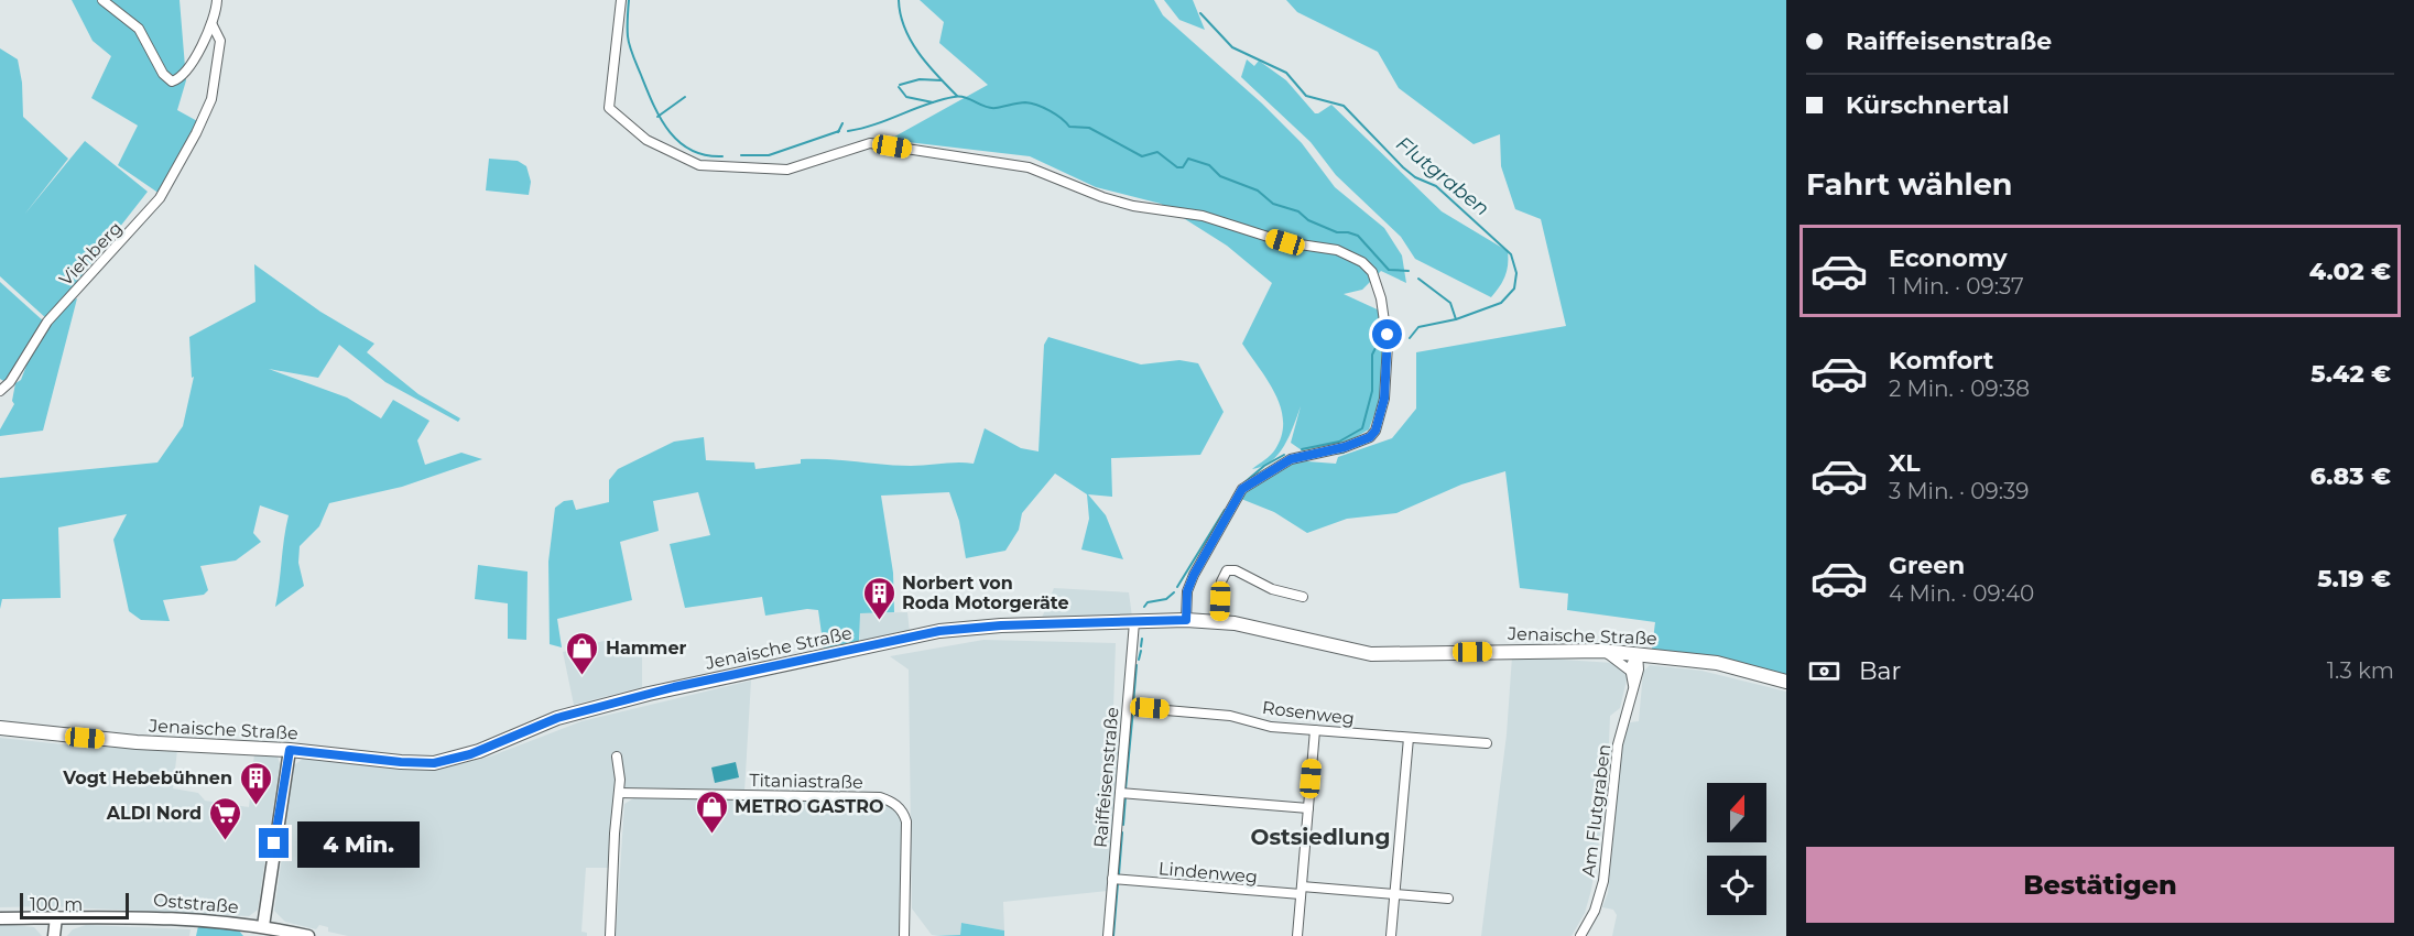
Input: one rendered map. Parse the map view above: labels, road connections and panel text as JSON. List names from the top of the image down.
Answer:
{
  "streets": {
    "main road": ["Jenaische Straße"],
    "street": [
      "Viehberg",
      "Rosenweg",
      "Raiffeisenstraße",
      "Titaniastraße",
      "Am Flutgraben",
      "Lindenweg",
      "Oststraße"
    ]
  },
  "crossings": [
    ["Jenaische Straße", "Raiffeisenstraße"],
    ["Jenaische Straße", "Am Flutgraben"],
    ["Rosenweg", "Raiffeisenstraße"],
    ["Raiffeisenstraße", "Lindenweg"]
  ],
  "districts": ["Ostsiedlung"],
  "water": ["Flutgraben"],
  "places": {
    "building": ["Norbert von Roda Motorgeräte", "Vogt Hebebühnen"],
    "shop": ["Hammer", "METRO GASTRO"],
    "supermarket": ["ALDI Nord"]
  },
  "scale_bar": "100 m",
  "north": "top",
  "page": {
    "banner": ["Raiffeisenstraße", "Kürschnertal"],
    "heading": "Fahrt wählen",
    "list": [
      {
        "name": "Economy",
        "note": "1 Min. · 09:37",
        "value": "4.02 €"
      },
      {
        "name": "Komfort",
        "note": "2 Min. · 09:38",
        "value": "5.42 €"
      },
      {
        "name": "XL",
        "note": "3 Min. · 09:39",
        "value": "6.83 €"
      },
      {
        "name": "Green",
        "note": "4 Min. · 09:40",
        "value": "5.19 €"
      }
    ],
    "pay": ["Bar", "1.3 km"],
    "bubble": "4 Min.",
    "buttons": "Bestätigen",
    "scale": "100 m"
  }
}
